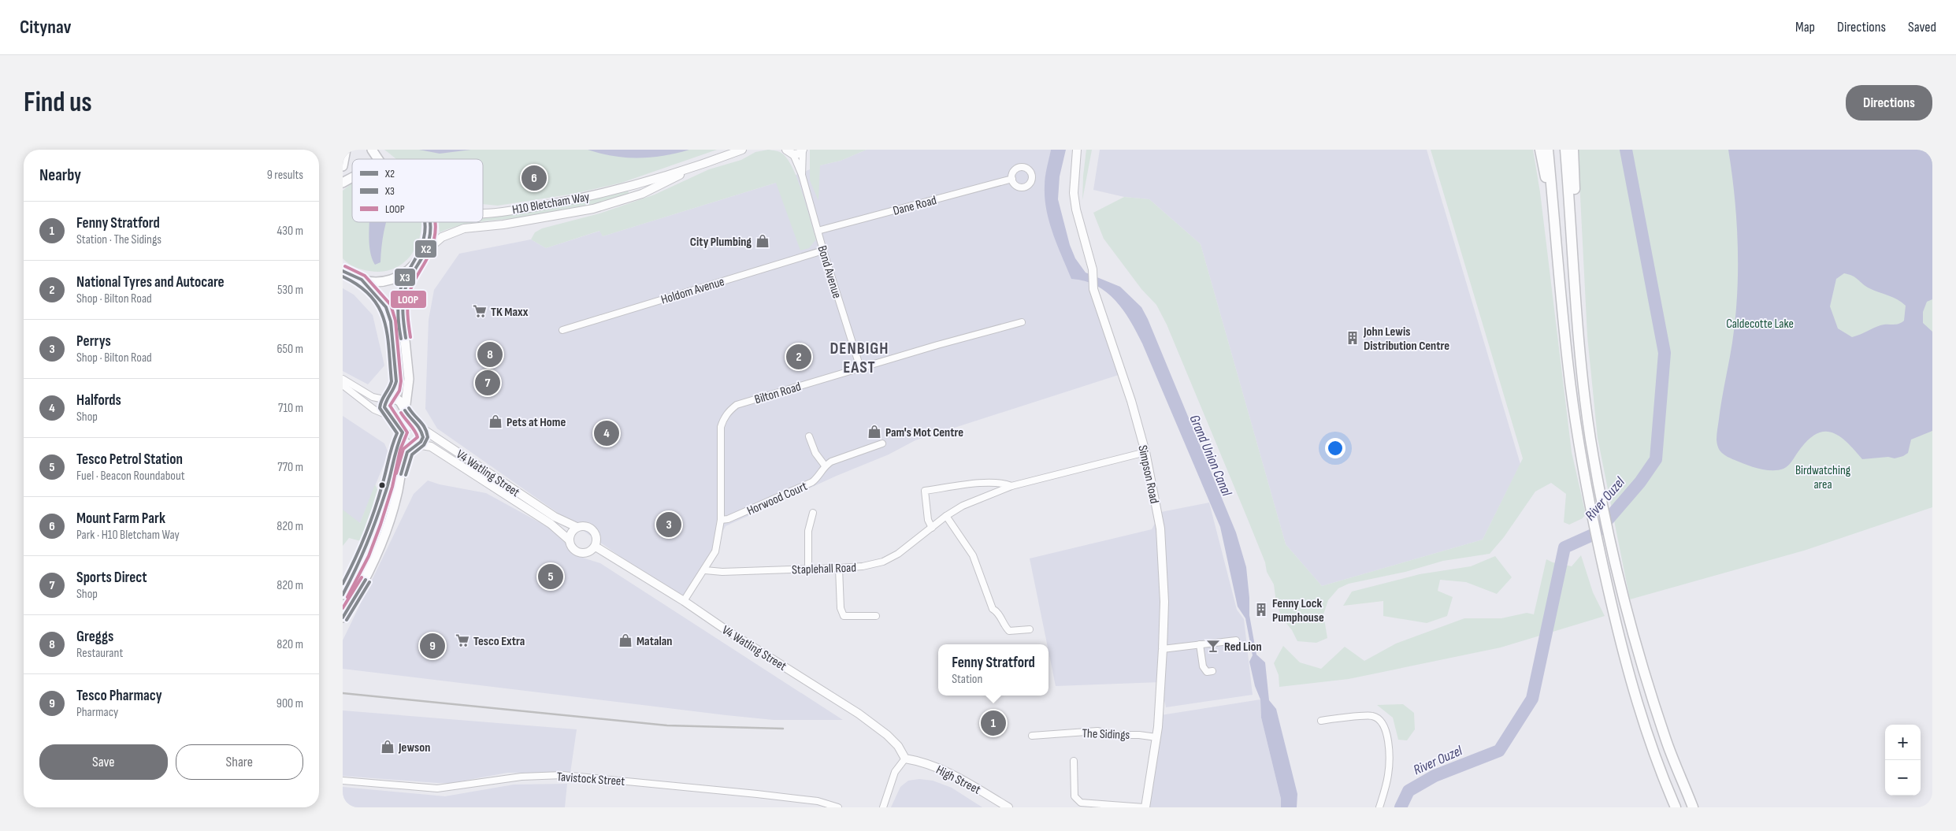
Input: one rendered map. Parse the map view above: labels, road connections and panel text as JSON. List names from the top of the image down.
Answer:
{
  "streets": {
    "street": [
      "H10 Bletcham Way",
      "Dane Road",
      "Bond Avenue",
      "Holdom Avenue",
      "Bilton Road",
      "V4 Watling Street",
      "Simpson Road",
      "Horwood Court",
      "Staplehall Road",
      "The Sidings",
      "Tavistock Street",
      "High Street"
    ]
  },
  "crossings": [
    ["Dane Road", "Bond Avenue"],
    ["Bond Avenue", "Holdom Avenue"],
    ["Bond Avenue", "Bilton Road"],
    ["Bilton Road", "V4 Watling Street"],
    ["Bilton Road", "Horwood Court"],
    ["Bilton Road", "Staplehall Road"],
    ["V4 Watling Street", "High Street"],
    ["Simpson Road", "Staplehall Road"],
    ["Simpson Road", "The Sidings"]
  ],
  "districts": ["DENBIGH EAST"],
  "water": ["Grand Union Canal", "River Ouzel"],
  "parks": ["Caldecotte Lake", "Birdwatching area"],
  "places": {
    "shop": [
      "City Plumbing",
      "Pets at Home",
      "Pam's Mot Centre",
      "Matalan",
      "Jewson"
    ],
    "supermarket": ["TK Maxx", "Tesco Extra"],
    "building": ["John Lewis Distribution Centre", "Fenny Lock Pumphouse"],
    "bar": ["Red Lion"]
  },
  "lines": ["transit line X2", "transit line X3", "transit line LOOP"],
  "legend": ["X2", "X3", "LOOP"],
  "page": {
    "header": "Citynav",
    "nav": ["Map", "Directions", "Saved"],
    "buttons": [
      "Directions",
      ["Save", "Share"]
    ],
    "title": "Find us",
    "heading": ["Nearby", "9 results"],
    "pins": [
      "6",
      "8",
      "2",
      "7",
      "4",
      "3",
      "5",
      "9",
      "1"
    ],
    "list": [
      {
        "mark": "1",
        "name": "Fenny Stratford",
        "note": "Station · The Sidings",
        "value": "430 m"
      },
      {
        "mark": "2",
        "name": "National Tyres and Autocare",
        "note": "Shop · Bilton Road",
        "value": "530 m"
      },
      {
        "mark": "3",
        "name": "Perrys",
        "note": "Shop · Bilton Road",
        "value": "650 m"
      },
      {
        "mark": "4",
        "name": "Halfords",
        "note": "Shop",
        "value": "710 m"
      },
      {
        "mark": "5",
        "name": "Tesco Petrol Station",
        "note": "Fuel · Beacon Roundabout",
        "value": "770 m"
      },
      {
        "mark": "6",
        "name": "Mount Farm Park",
        "note": "Park · H10 Bletcham Way",
        "value": "820 m"
      },
      {
        "mark": "7",
        "name": "Sports Direct",
        "note": "Shop",
        "value": "820 m"
      },
      {
        "mark": "8",
        "name": "Greggs",
        "note": "Restaurant",
        "value": "820 m"
      },
      {
        "mark": "9",
        "name": "Tesco Pharmacy",
        "note": "Pharmacy",
        "value": "900 m"
      }
    ],
    "popup": ["Fenny Stratford", "Station"],
    "map_buttons": ["+", "−"]
  }
}
